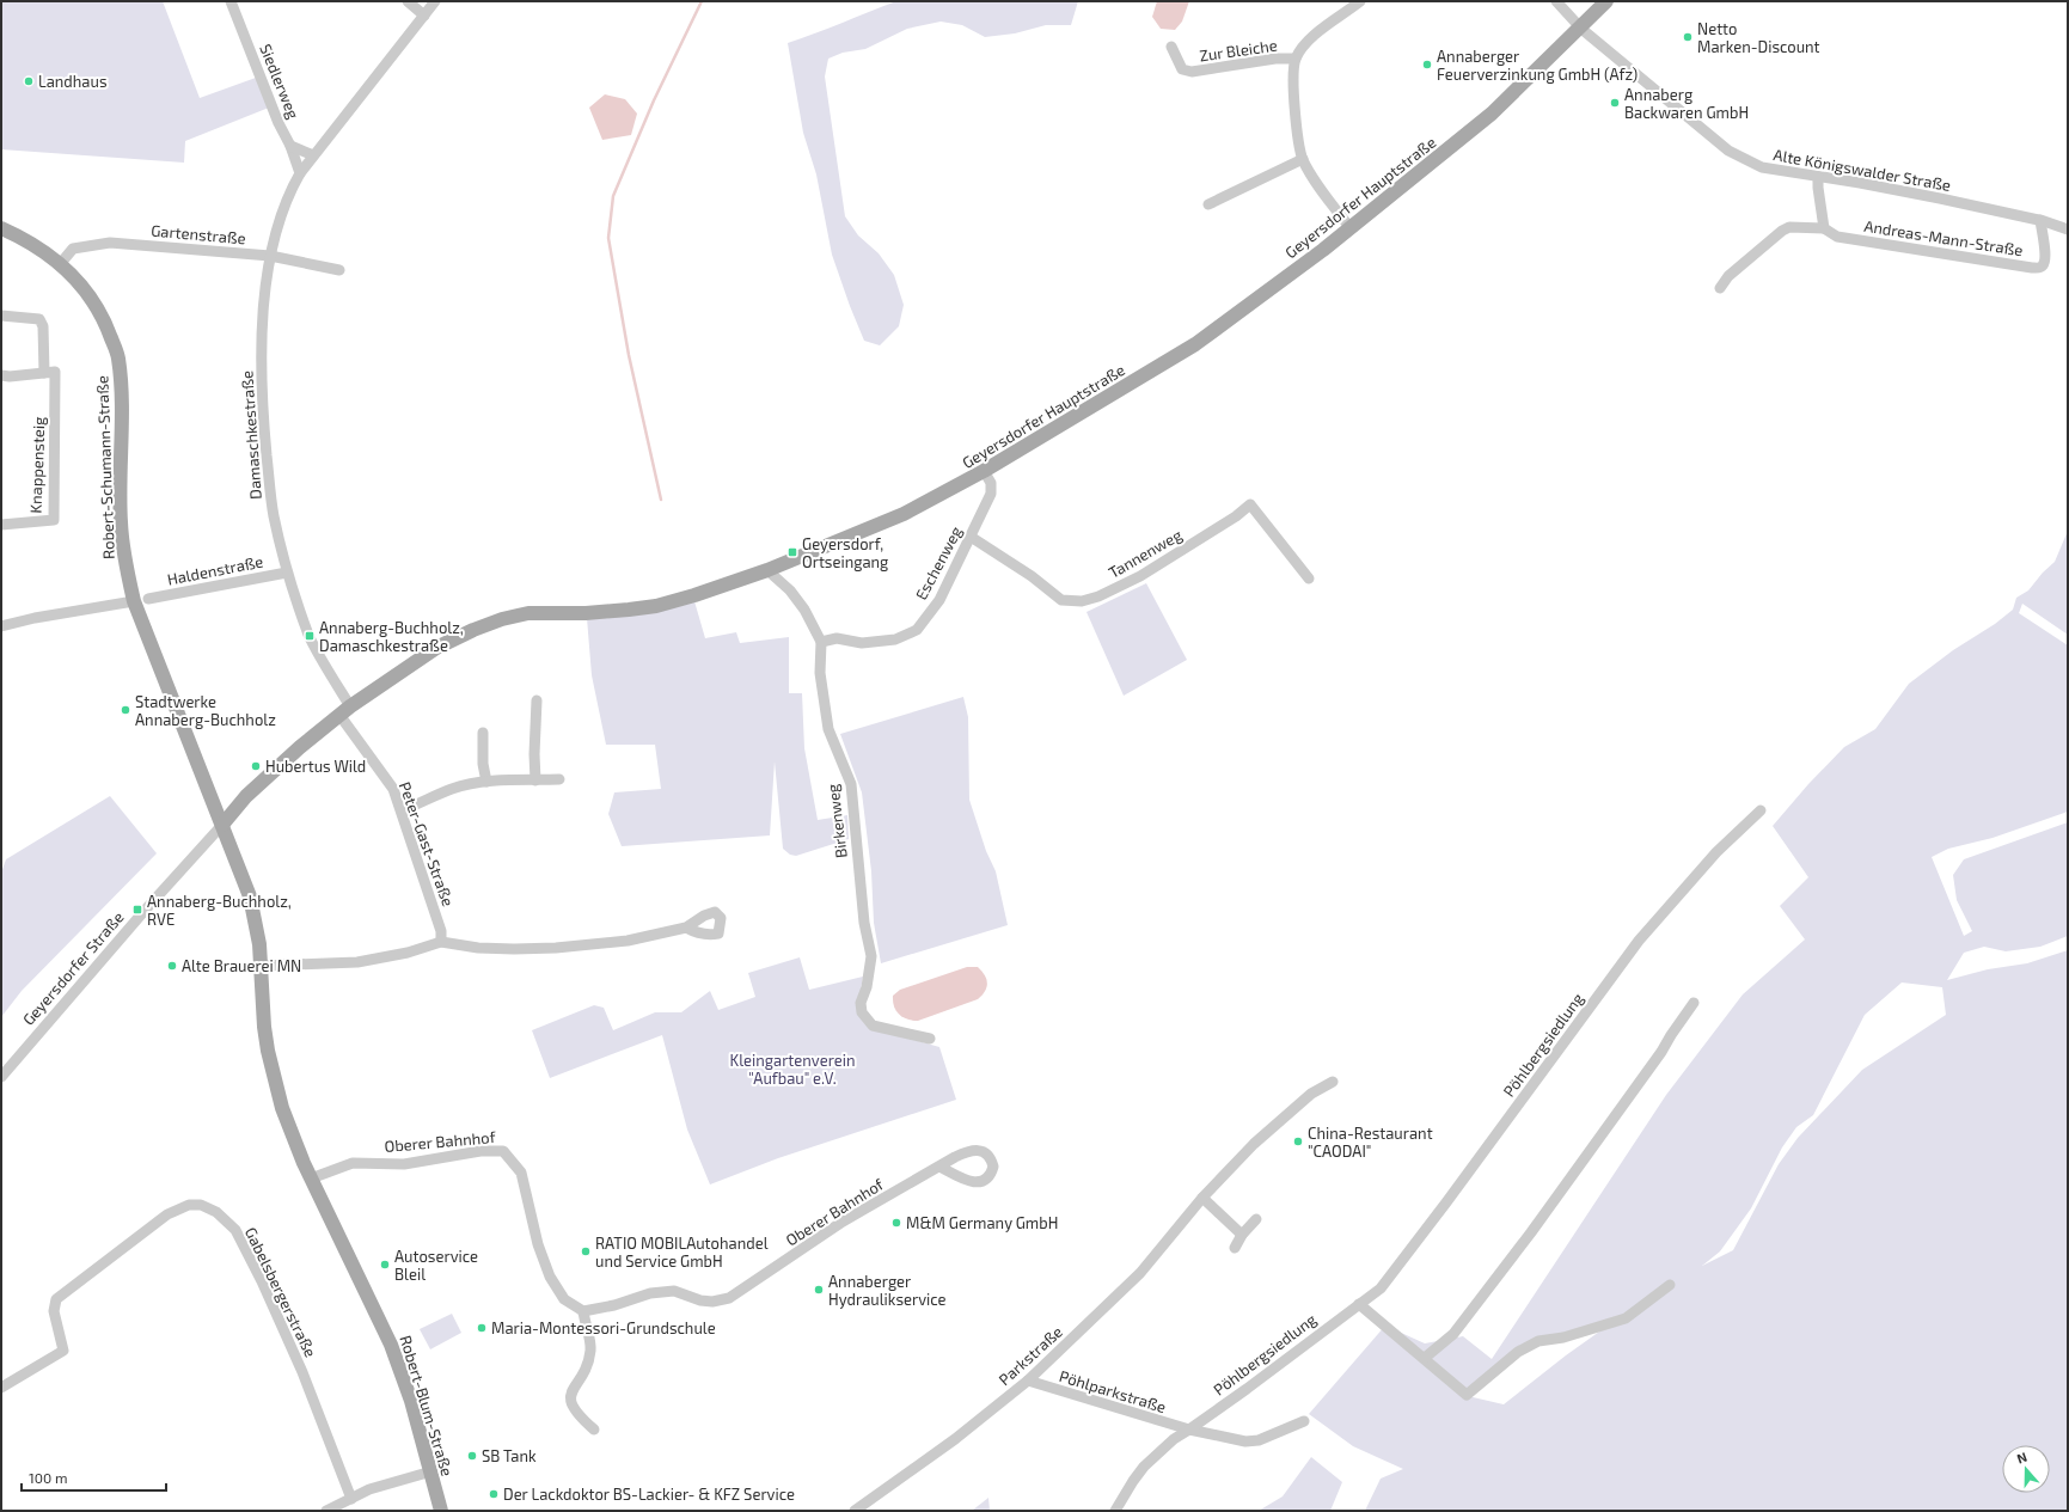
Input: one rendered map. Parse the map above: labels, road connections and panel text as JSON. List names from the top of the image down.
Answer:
{
  "streets": {
    "main road": [
      "Geyersdorfer Hauptstraße",
      "Robert-Schumann-Straße",
      "Geyersdorfer Straße",
      "Robert-Blum-Straße"
    ],
    "street": [
      "Zur Bleiche",
      "Siedlerweg",
      "Alte Königswalder Straße",
      "Gartenstraße",
      "Andreas-Mann-Straße",
      "Damaschkestraße",
      "Knappensteig",
      "Tannenweg",
      "Eschenweg",
      "Haldenstraße",
      "Birkenweg",
      "Peter-Gast-Straße",
      "Pöhlbergsiedlung",
      "Oberer Bahnhof",
      "Gabelsbergerstraße",
      "Parkstraße",
      "Pöhlparkstraße"
    ]
  },
  "crossings": [
    ["Zur Bleiche", "Geyersdorfer Hauptstraße"],
    ["Siedlerweg", "Damaschkestraße"],
    ["Alte Königswalder Straße", "Geyersdorfer Hauptstraße"],
    ["Alte Königswalder Straße", "Andreas-Mann-Straße"],
    ["Geyersdorfer Hauptstraße", "Eschenweg"],
    ["Geyersdorfer Hauptstraße", "Birkenweg"],
    ["Geyersdorfer Hauptstraße", "Geyersdorfer Straße"],
    ["Gartenstraße", "Damaschkestraße"],
    ["Gartenstraße", "Robert-Schumann-Straße"],
    ["Damaschkestraße", "Haldenstraße"],
    ["Damaschkestraße", "Peter-Gast-Straße"],
    ["Damaschkestraße", "Geyersdorfer Straße"],
    ["Robert-Schumann-Straße", "Haldenstraße"],
    ["Robert-Schumann-Straße", "Geyersdorfer Straße"],
    ["Robert-Schumann-Straße", "Robert-Blum-Straße"],
    ["Tannenweg", "Eschenweg"],
    ["Eschenweg", "Birkenweg"],
    ["Peter-Gast-Straße", "Geyersdorfer Straße"],
    ["Geyersdorfer Straße", "Robert-Blum-Straße"],
    ["Pöhlbergsiedlung", "Pöhlparkstraße"],
    ["Oberer Bahnhof", "Robert-Blum-Straße"],
    ["Parkstraße", "Pöhlparkstraße"]
  ],
  "parks": ["Kleingartenverein \"Aufbau\" e.V."],
  "places": {
    "other": [
      "Netto Marken-Discount",
      "Annaberger Feuerverzinkung GmbH (Afz)",
      "Landhaus",
      "Annaberg Backwaren GmbH",
      "Stadtwerke Annaberg-Buchholz",
      "Hubertus Wild",
      "Alte Brauerei MN",
      "China-Restaurant \"CAODAI\"",
      "M&M Germany GmbH",
      "RATIO MOBILAutohandel und Service GmbH",
      "Autoservice Bleil",
      "Annaberger Hydraulikservice",
      "Maria-Montessori-Grundschule",
      "SB Tank",
      "Der Lackdoktor BS-Lackier- & KFZ Service"
    ],
    "transit": ["Geyersdorf, Ortseingang", "Annaberg-Buchholz, Damaschkestraße", "Annaberg-Buchholz, RVE"]
  },
  "scale_bar": "100 m",
  "north": "top"
}
